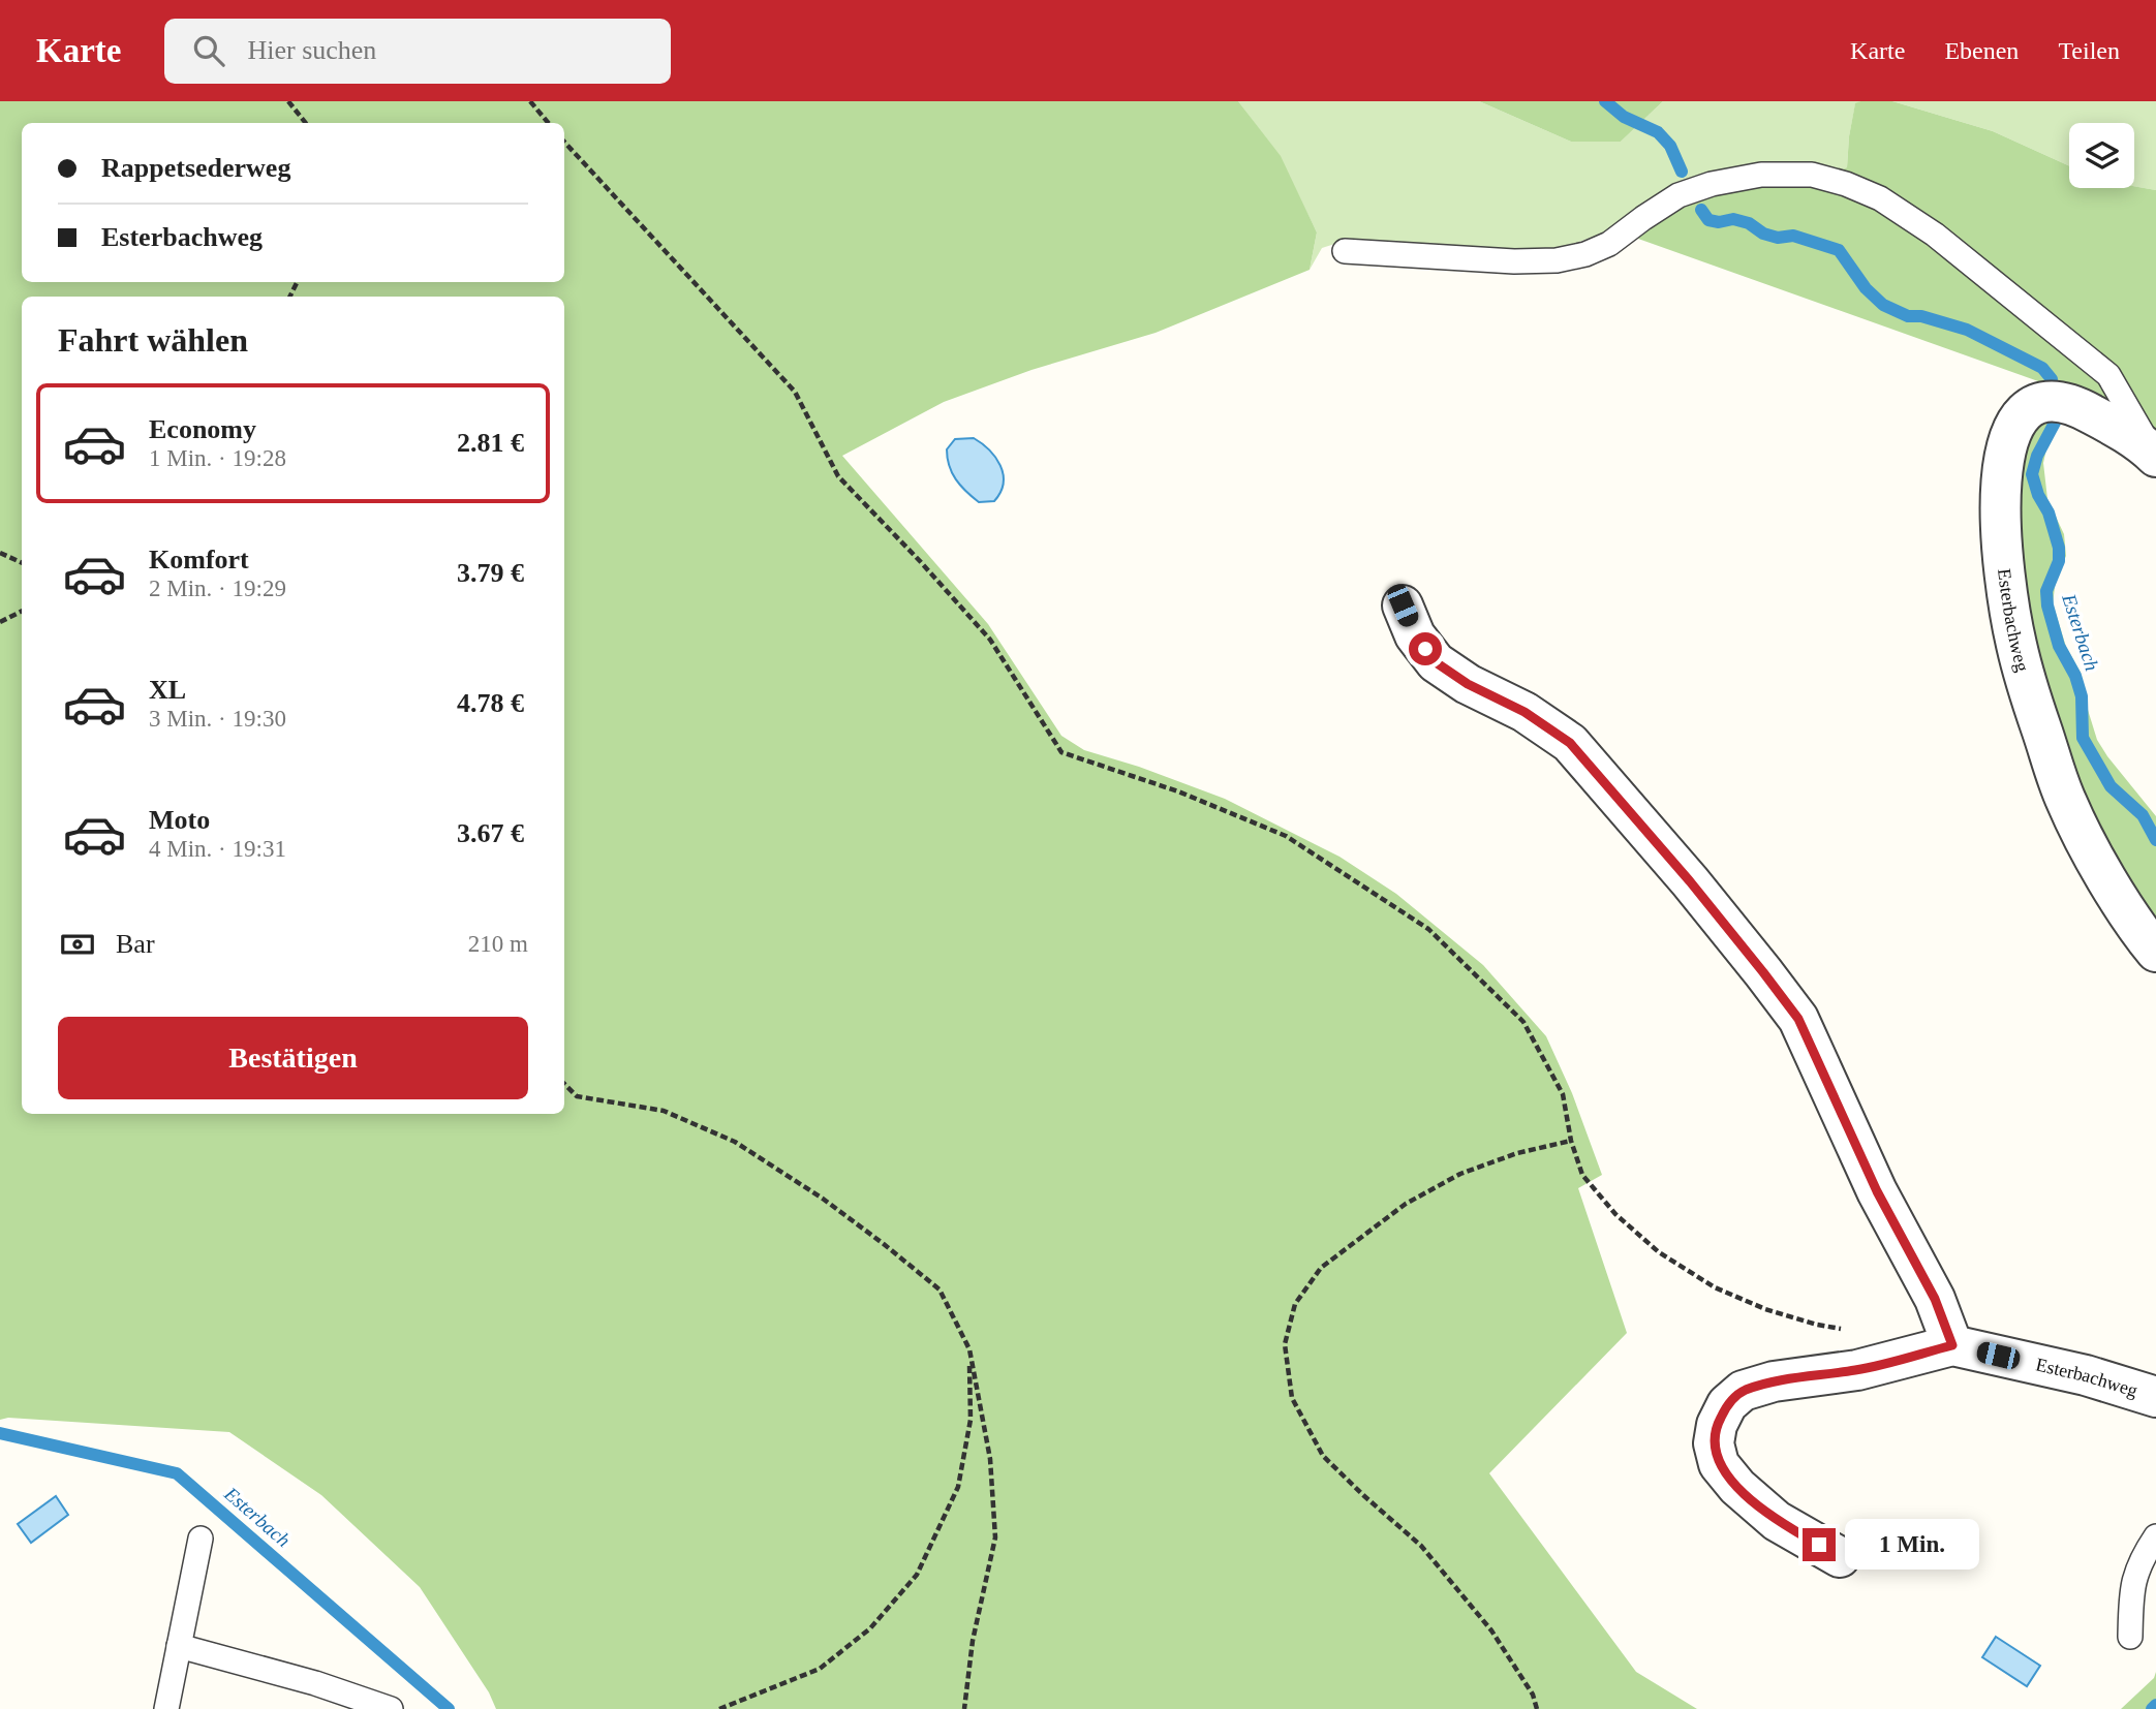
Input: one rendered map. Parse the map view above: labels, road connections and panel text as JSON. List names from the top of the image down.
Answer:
{
  "streets": {
    "street": ["Esterbachweg"]
  },
  "water": ["Esterbach"],
  "page": {
    "header": "Karte",
    "search": "Hier suchen",
    "nav": ["Karte", "Ebenen", "Teilen"],
    "banner": ["Rappetsederweg", "Esterbachweg"],
    "heading": "Fahrt wählen",
    "list": [
      {
        "name": "Economy",
        "note": "1 Min. · 19:28",
        "value": "2.81 €"
      },
      {
        "name": "Komfort",
        "note": "2 Min. · 19:29",
        "value": "3.79 €"
      },
      {
        "name": "XL",
        "note": "3 Min. · 19:30",
        "value": "4.78 €"
      },
      {
        "name": "Moto",
        "note": "4 Min. · 19:31",
        "value": "3.67 €"
      }
    ],
    "pay": ["Bar", "210 m"],
    "buttons": "Bestätigen",
    "bubble": "1 Min."
  }
}
